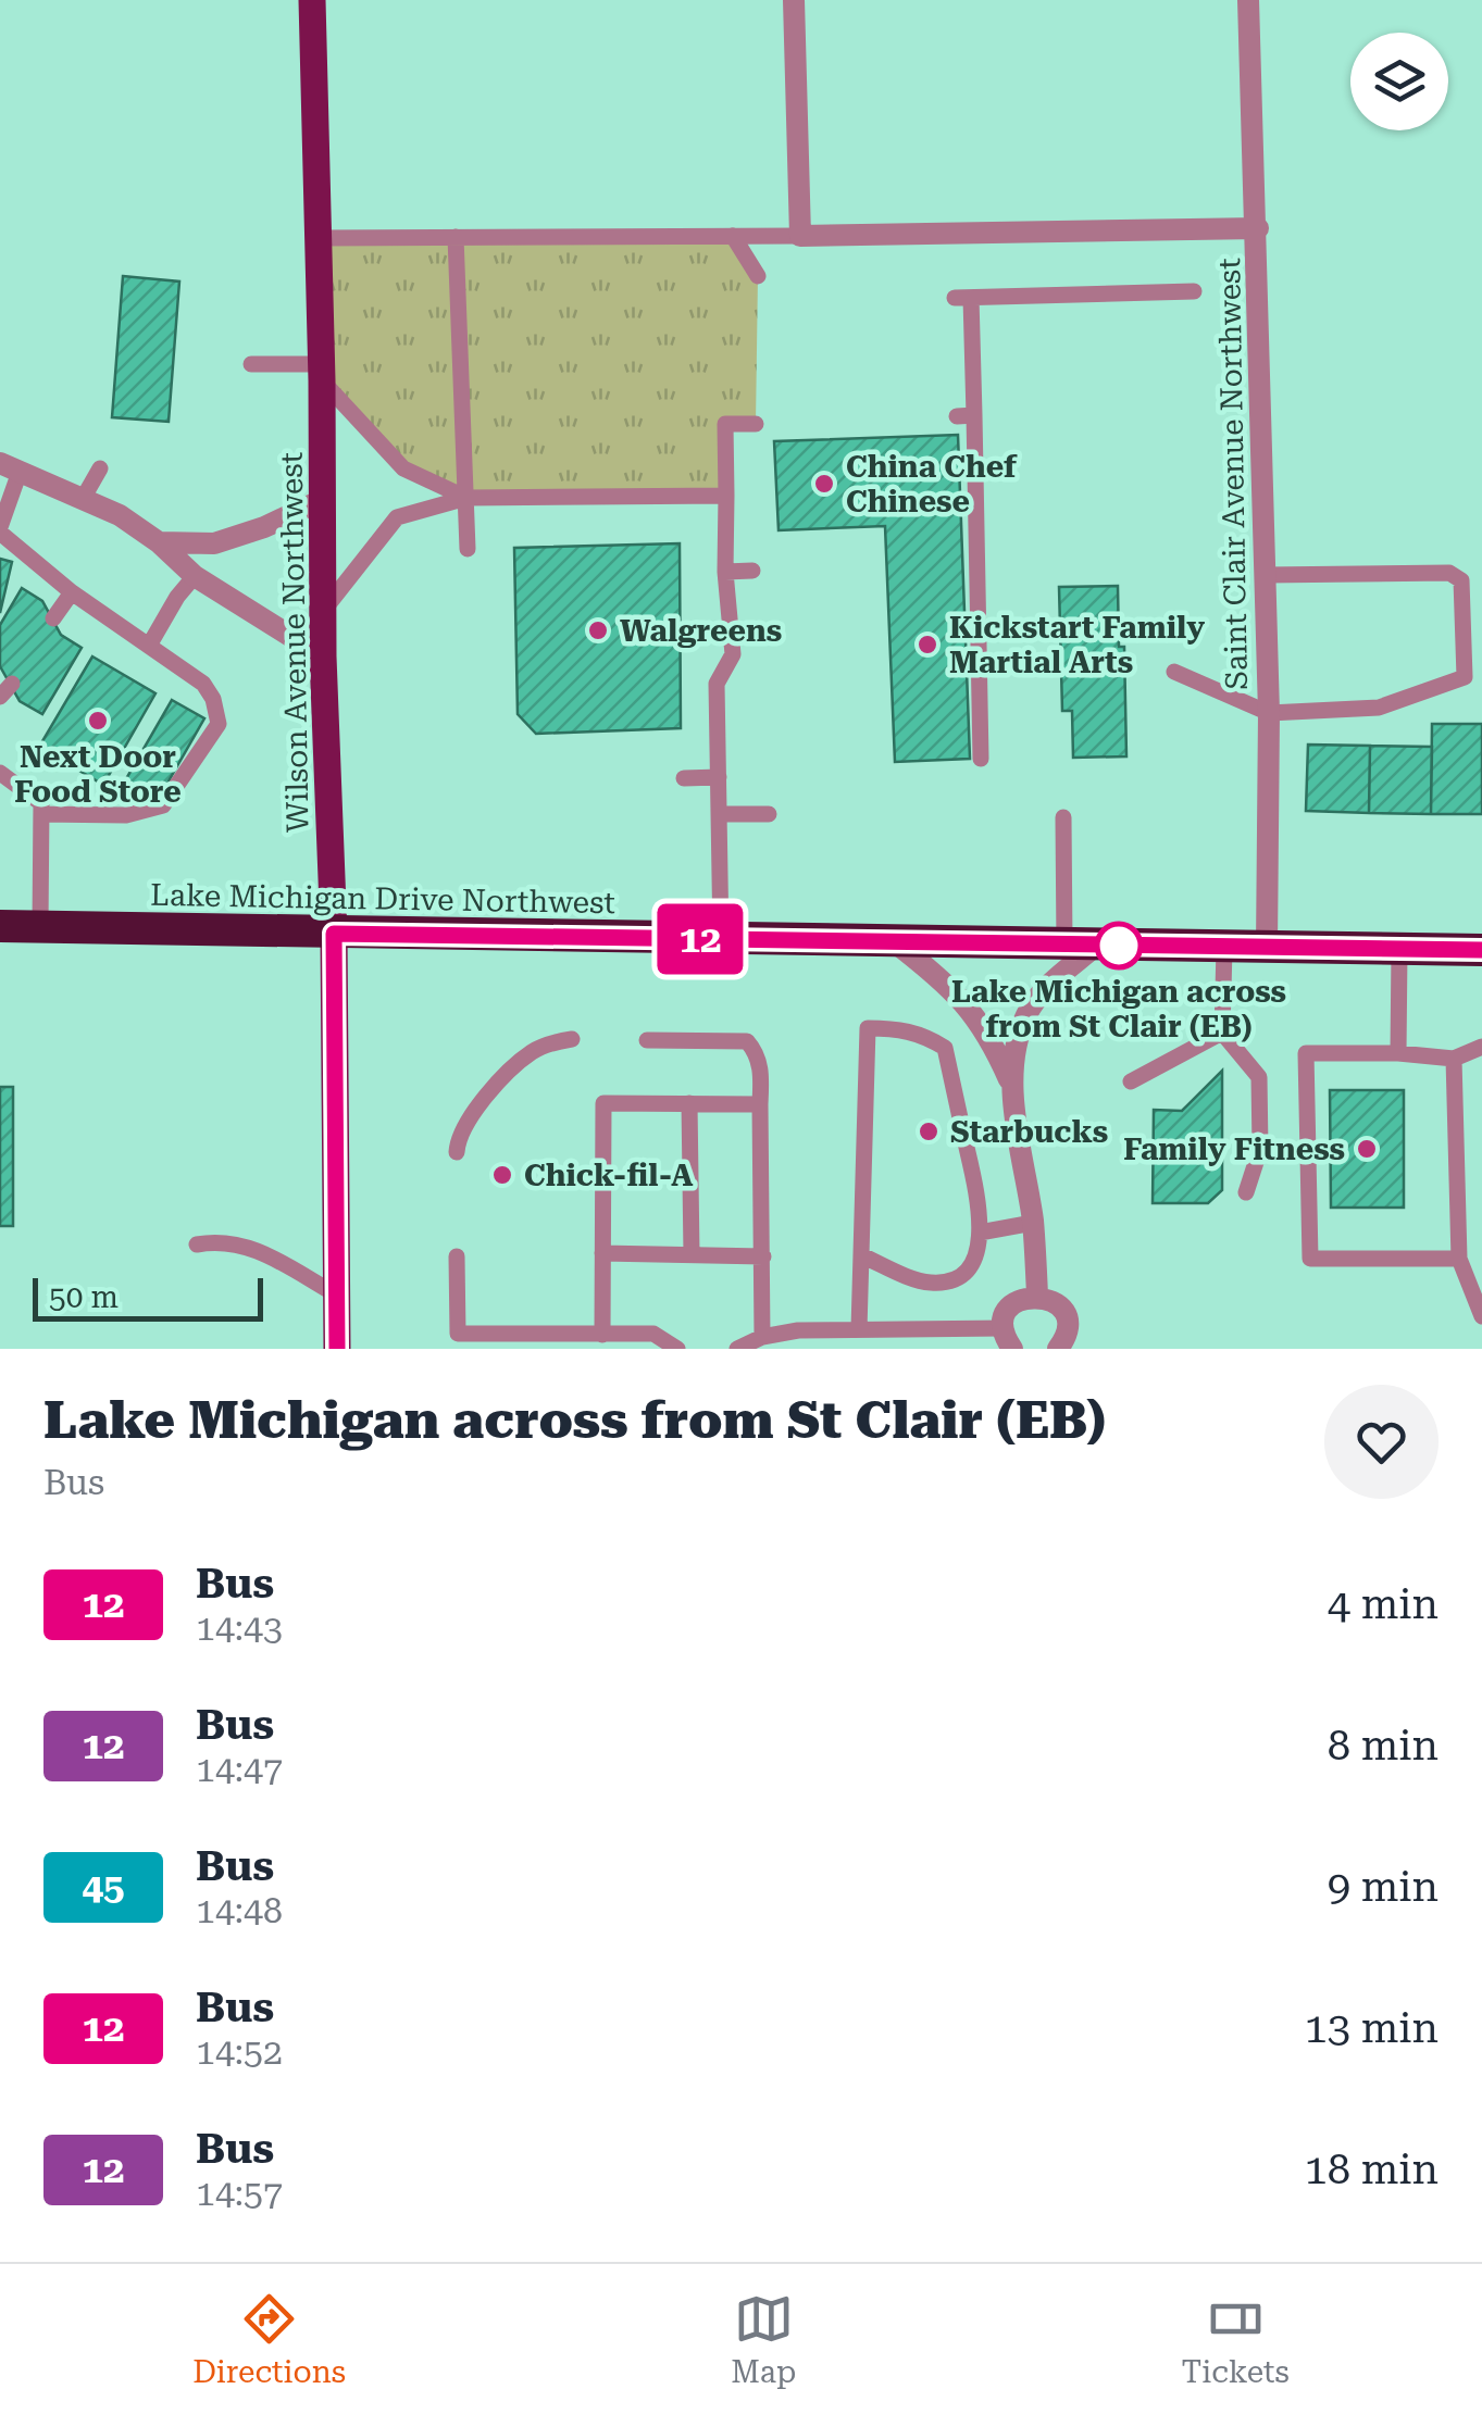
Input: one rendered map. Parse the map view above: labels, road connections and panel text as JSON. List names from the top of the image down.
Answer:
{
  "streets": {
    "highway": ["Lake Michigan Drive Northwest"],
    "main road": ["Wilson Avenue Northwest"],
    "street": ["Saint Clair Avenue Northwest"]
  },
  "crossings": [
    ["Saint Clair Avenue Northwest", "Lake Michigan Drive Northwest"],
    ["Wilson Avenue Northwest", "Lake Michigan Drive Northwest"]
  ],
  "places": [
    "China Chef Chinese",
    "Walgreens",
    "Kickstart Family Martial Arts",
    "Next Door Food Store",
    "Lake Michigan across from St Clair (EB)",
    "Starbucks",
    "Family Fitness",
    "Chick-fil-A"
  ],
  "lines": ["bus line 12"],
  "scale_bar": "50 m",
  "page": {
    "on_map": "12",
    "scale": "50 m",
    "heading": ["Lake Michigan across from St Clair (EB)", "Bus"],
    "list": [
      {
        "mark": "12",
        "name": "Bus",
        "note": "14:43",
        "value": "4 min"
      },
      {
        "mark": "12",
        "name": "Bus",
        "note": "14:47",
        "value": "8 min"
      },
      {
        "mark": "45",
        "name": "Bus",
        "note": "14:48",
        "value": "9 min"
      },
      {
        "mark": "12",
        "name": "Bus",
        "note": "14:52",
        "value": "13 min"
      },
      {
        "mark": "12",
        "name": "Bus",
        "note": "14:57",
        "value": "18 min"
      }
    ],
    "tabs": ["Directions", "Map", "Tickets"]
  }
}
